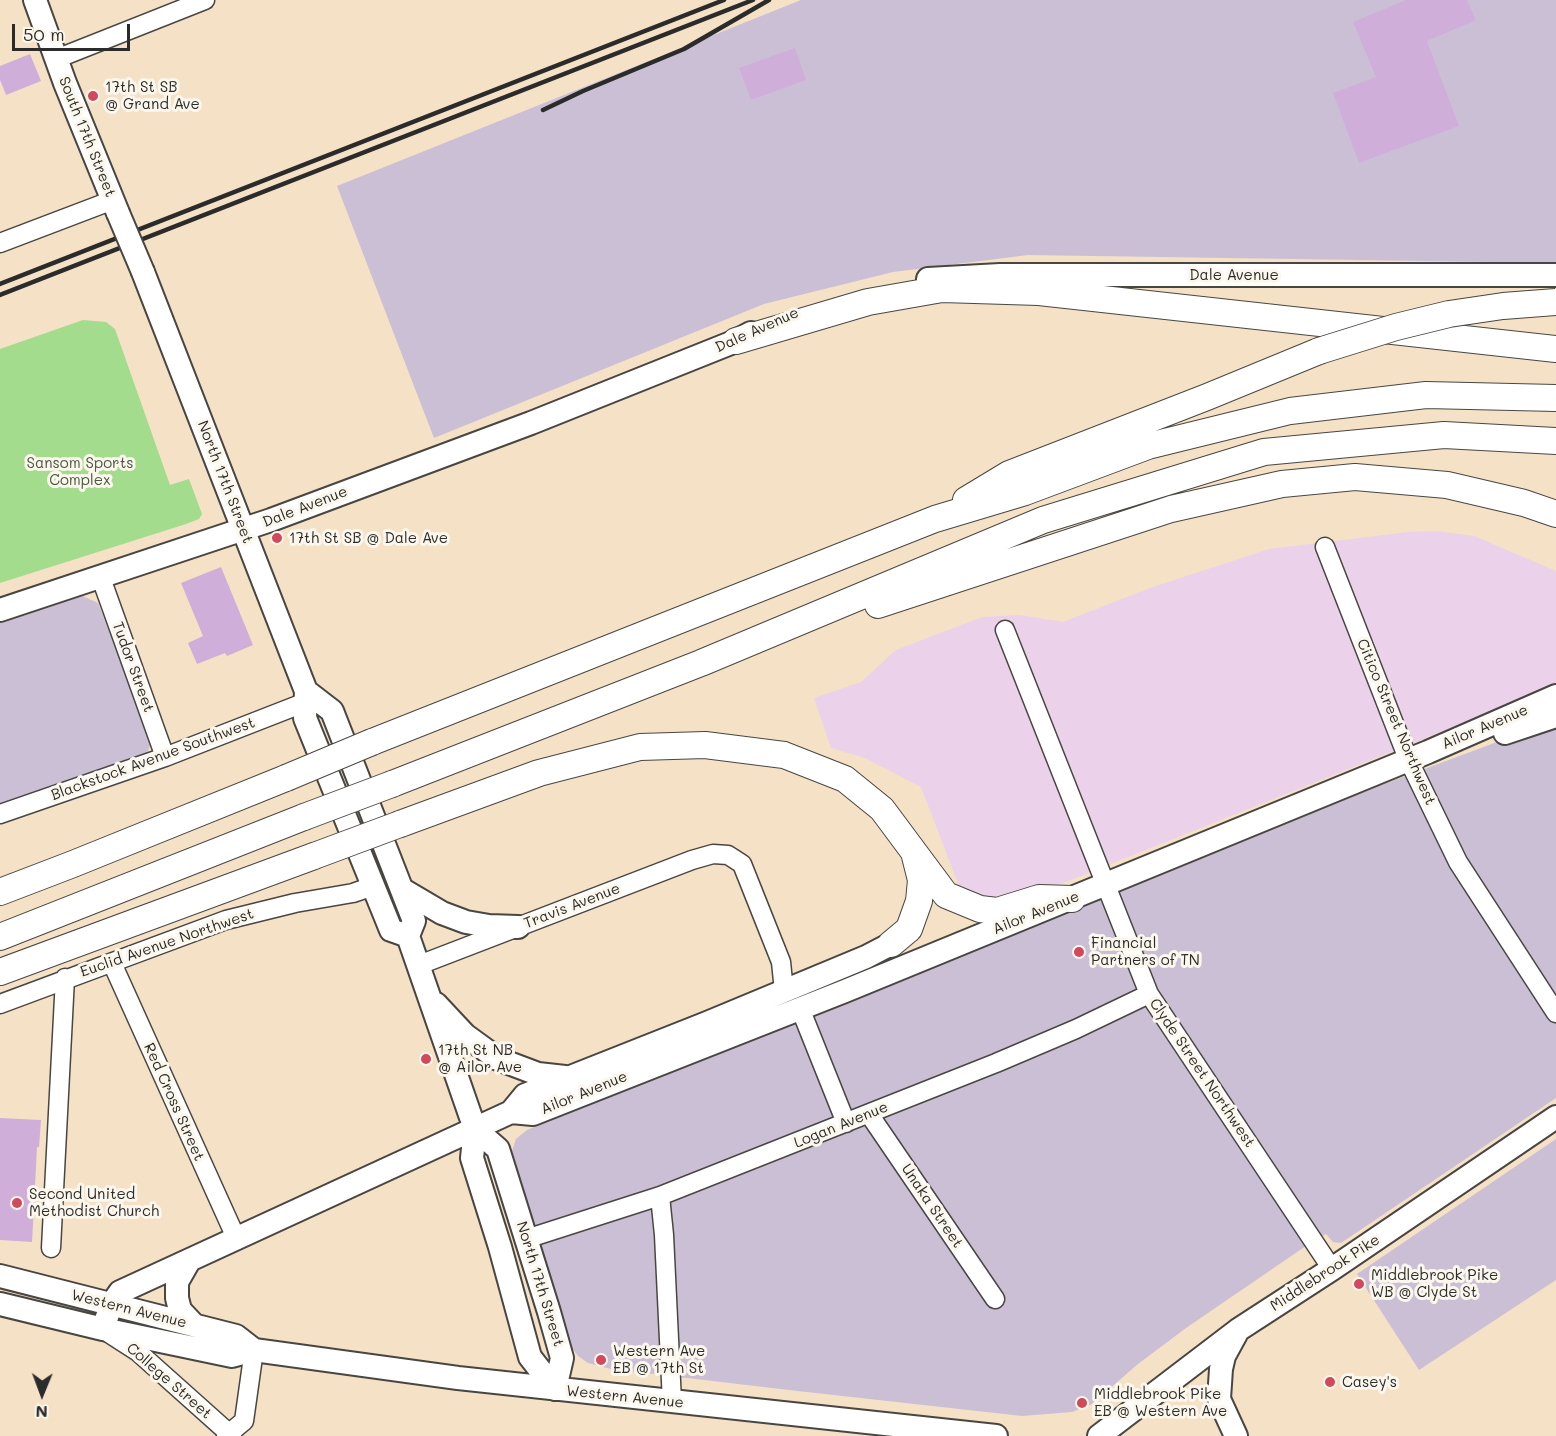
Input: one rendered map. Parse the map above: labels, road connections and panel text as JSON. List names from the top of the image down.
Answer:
{
  "streets": {
    "main road": [
      "South 17th Street",
      "Dale Avenue",
      "North 17th Street",
      "Ailor Avenue",
      "Middlebrook Pike",
      "Western Avenue"
    ],
    "street": [
      "Tudor Street",
      "Citico Street Northwest",
      "Blackstock Avenue Southwest",
      "Travis Avenue",
      "Euclid Avenue Northwest",
      "Clyde Street Northwest",
      "Red Cross Street",
      "Logan Avenue",
      "Unaka Street",
      "College Street"
    ]
  },
  "crossings": [
    ["South 17th Street", "North 17th Street"],
    ["Dale Avenue", "North 17th Street"],
    ["Dale Avenue", "Tudor Street"],
    ["North 17th Street", "Ailor Avenue"],
    ["North 17th Street", "Blackstock Avenue Southwest"],
    ["North 17th Street", "Travis Avenue"],
    ["North 17th Street", "Euclid Avenue Northwest"],
    ["North 17th Street", "Logan Avenue"],
    ["North 17th Street", "Western Avenue"],
    ["Tudor Street", "Blackstock Avenue Southwest"],
    ["Citico Street Northwest", "Ailor Avenue"],
    ["Ailor Avenue", "Travis Avenue"],
    ["Ailor Avenue", "Clyde Street Northwest"],
    ["Ailor Avenue", "Red Cross Street"],
    ["Ailor Avenue", "Western Avenue"],
    ["Euclid Avenue Northwest", "Red Cross Street"],
    ["Clyde Street Northwest", "Logan Avenue"],
    ["Clyde Street Northwest", "Middlebrook Pike"],
    ["Logan Avenue", "Unaka Street"],
    ["Western Avenue", "College Street"]
  ],
  "parks": ["Sansom Sports Complex"],
  "places": [
    "17th St SB @ Grand Ave",
    "17th St SB @ Dale Ave",
    "Financial Partners of TN",
    "17th St NB @ Ailor Ave",
    "Second United Methodist Church",
    "Middlebrook Pike WB @ Clyde St",
    "Western Ave EB @ 17th St",
    "Casey's",
    "Middlebrook Pike EB @ Western Ave"
  ],
  "scale_bar": "50 m",
  "north": "bottom"
}
